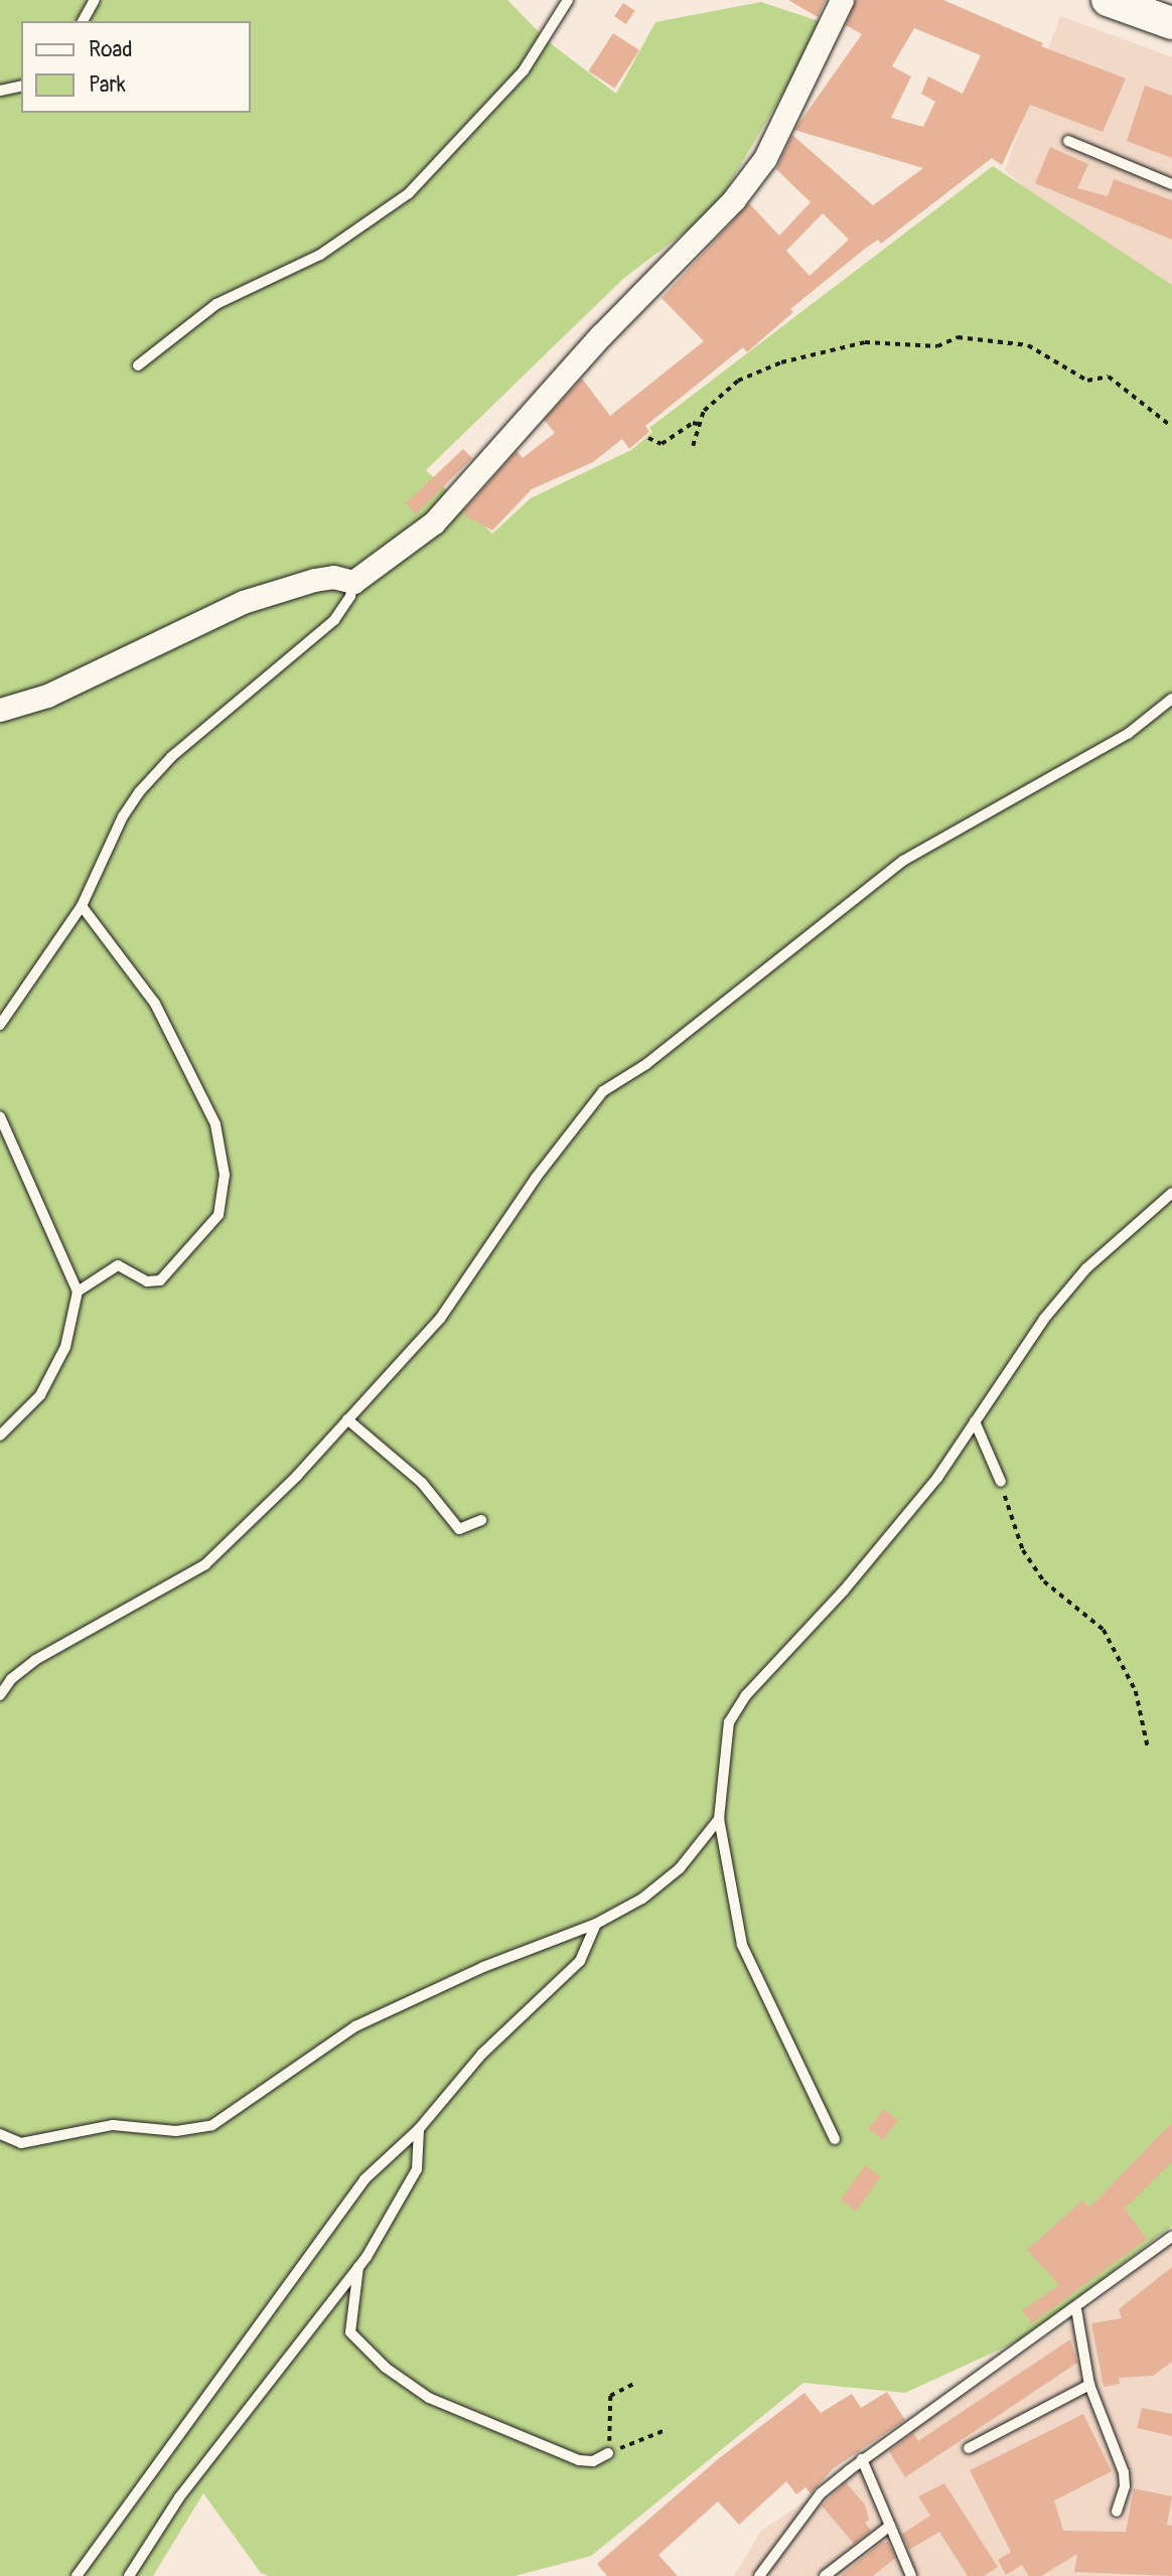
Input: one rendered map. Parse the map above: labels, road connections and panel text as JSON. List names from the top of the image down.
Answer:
{
  "legend": ["Road", "Park"]
}
